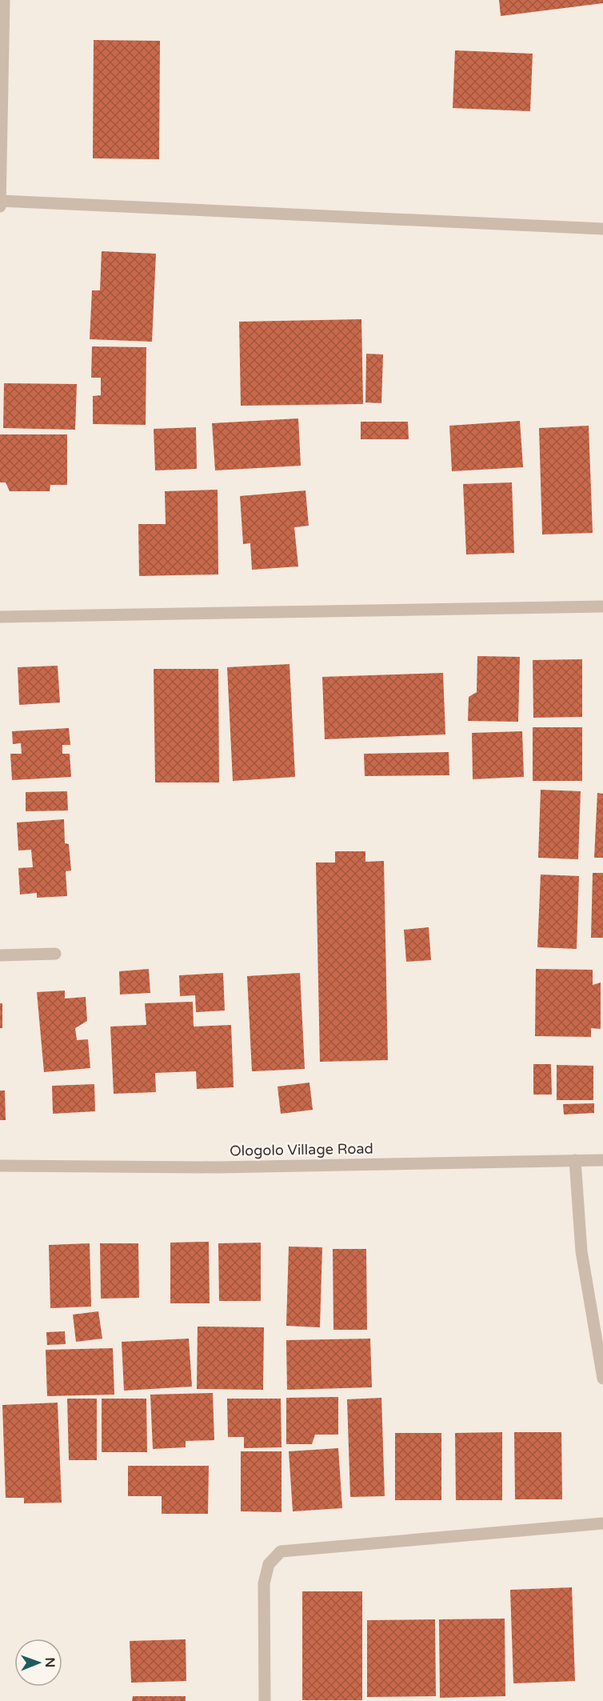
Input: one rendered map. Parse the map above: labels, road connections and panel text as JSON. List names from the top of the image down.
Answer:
{
  "streets": {
    "street": ["Ologolo Village Road"]
  },
  "north": "right"
}
